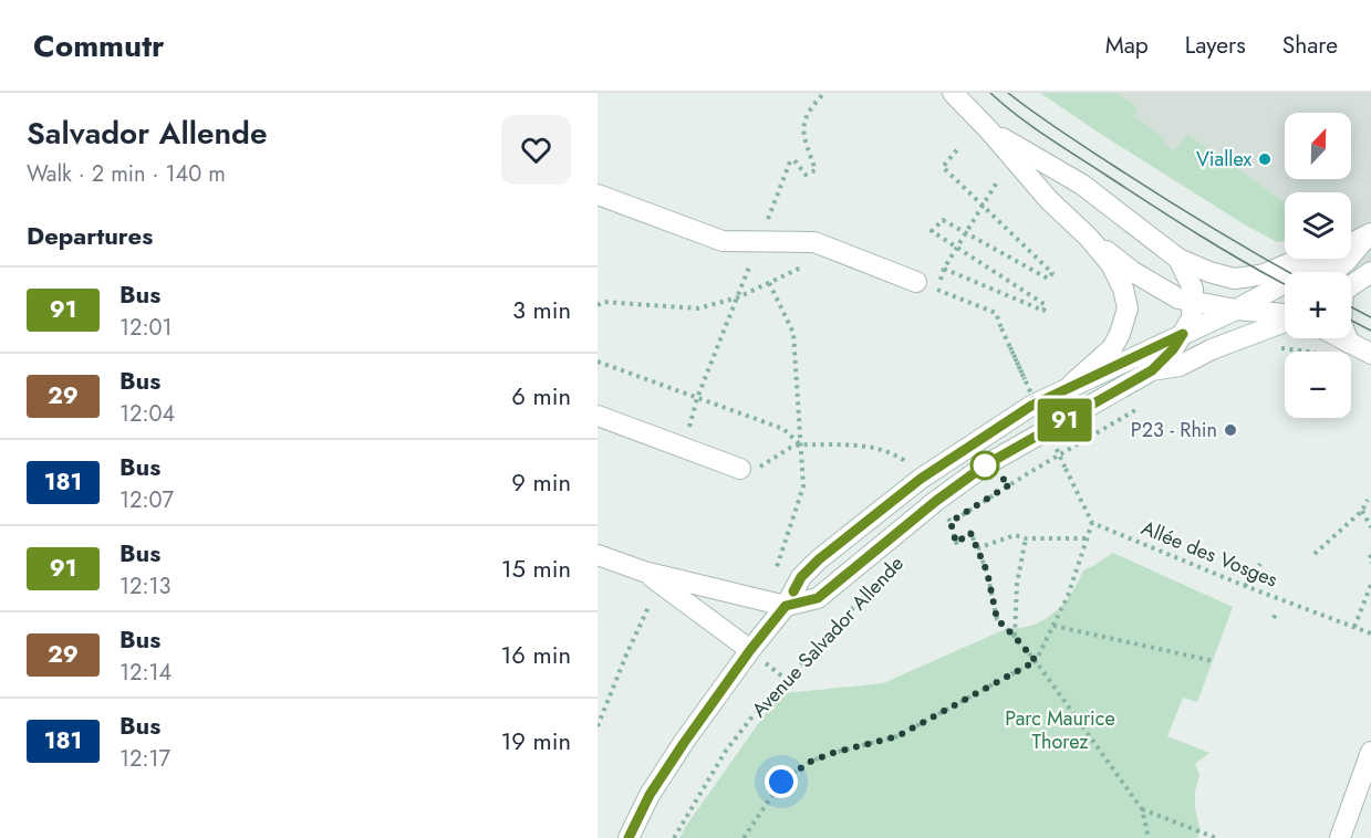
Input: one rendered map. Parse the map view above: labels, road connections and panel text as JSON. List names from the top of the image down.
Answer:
{
  "streets": {
    "street": ["Avenue Salvador Allende"],
    "path": ["Allée des Vosges"]
  },
  "parks": ["Parc Maurice Thorez"],
  "places": ["Viallex", "P23 - Rhin"],
  "lines": ["bus line 91"],
  "north": "top",
  "page": {
    "header": "Commutr",
    "nav": ["Map", "Layers", "Share"],
    "heading": [
      ["Salvador Allende", "Walk · 2 min · 140 m"],
      "Departures"
    ],
    "on_map": "91",
    "map_buttons": ["+", "−"],
    "list": [
      {
        "mark": "91",
        "name": "Bus",
        "note": "12:01",
        "value": "3 min"
      },
      {
        "mark": "29",
        "name": "Bus",
        "note": "12:04",
        "value": "6 min"
      },
      {
        "mark": "181",
        "name": "Bus",
        "note": "12:07",
        "value": "9 min"
      },
      {
        "mark": "91",
        "name": "Bus",
        "note": "12:13",
        "value": "15 min"
      },
      {
        "mark": "29",
        "name": "Bus",
        "note": "12:14",
        "value": "16 min"
      },
      {
        "mark": "181",
        "name": "Bus",
        "note": "12:17",
        "value": "19 min"
      }
    ]
  }
}
